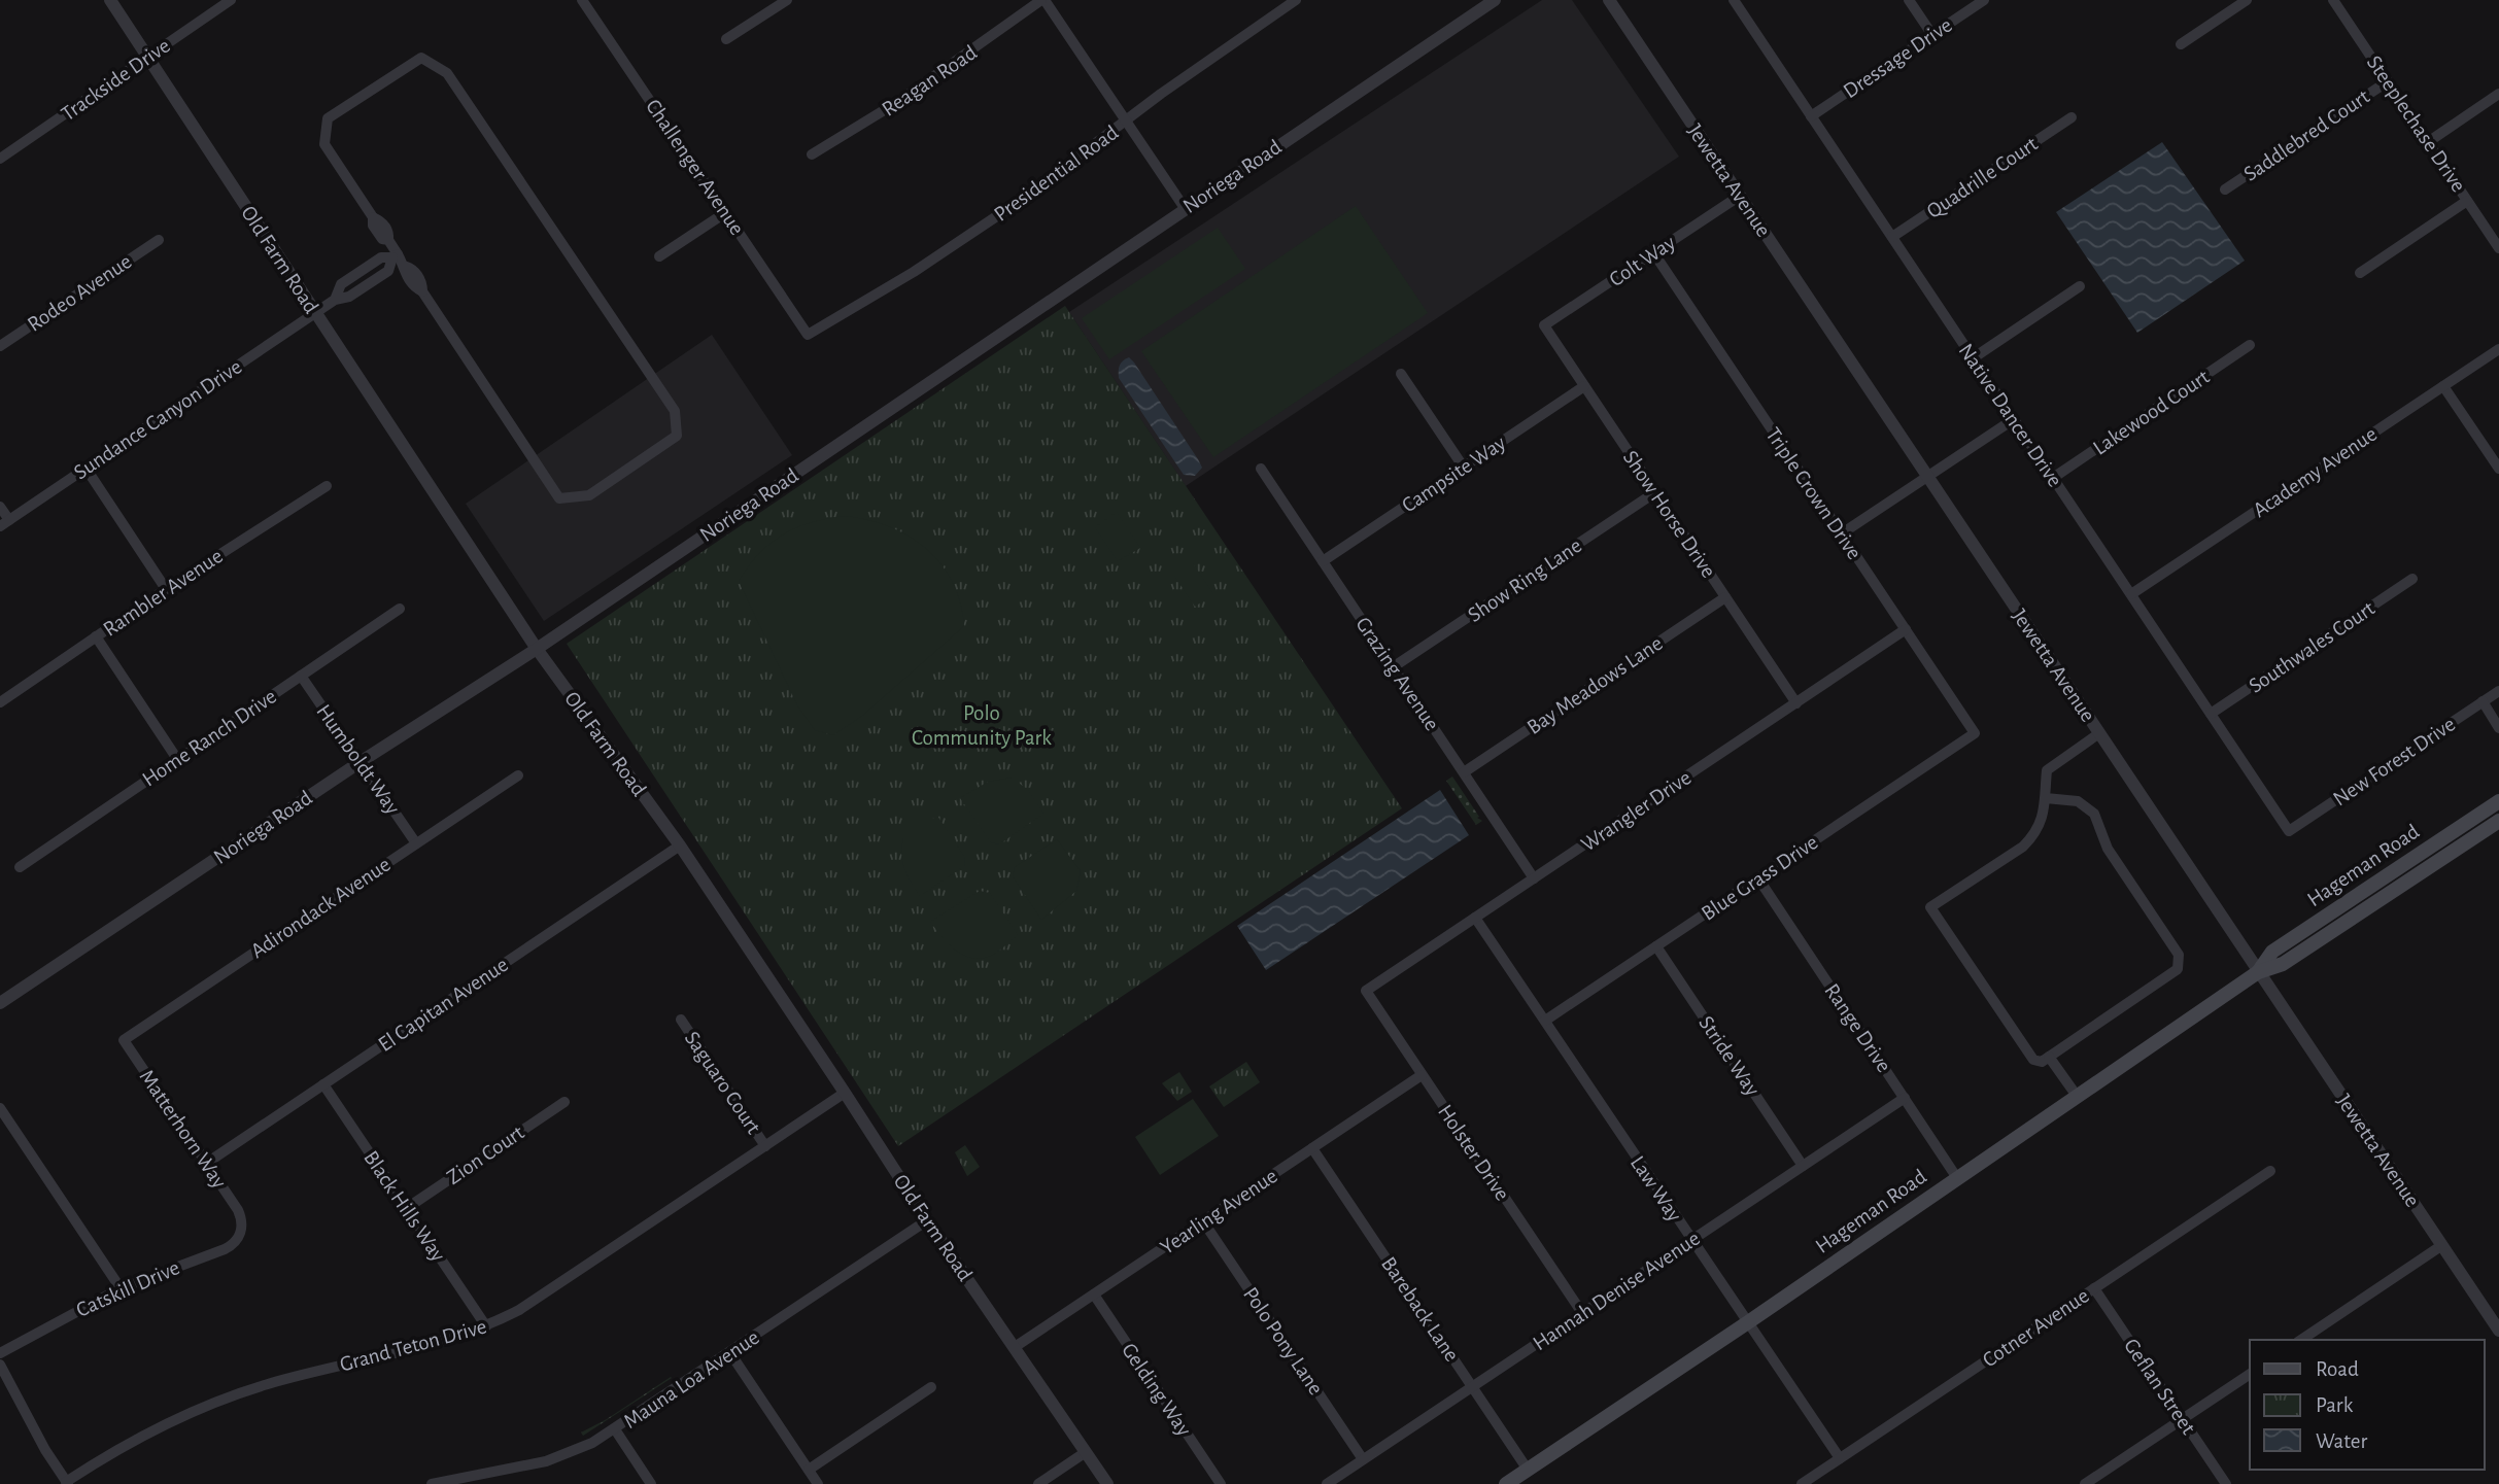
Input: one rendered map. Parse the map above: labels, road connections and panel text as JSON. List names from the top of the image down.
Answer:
{
  "streets": {
    "main road": ["Hageman Road"],
    "street": [
      "Dressage Drive",
      "Trackside Drive",
      "Reagan Road",
      "Steeplechase Drive",
      "Saddlebred Court",
      "Challenger Avenue",
      "Presidential Road",
      "Noriega Road",
      "Quadrille Court",
      "Jewetta Avenue",
      "Old Farm Road",
      "Colt Way",
      "Rodeo Avenue",
      "Lakewood Court",
      "Native Dancer Drive",
      "Sundance Canyon Drive",
      "Academy Avenue",
      "Campsite Way",
      "Triple Crown Drive",
      "Show Horse Drive",
      "Show Ring Lane",
      "Rambler Avenue",
      "Southwales Court",
      "Grazing Avenue",
      "Bay Meadows Lane",
      "Home Ranch Drive",
      "Humboldt Way",
      "New Forest Drive",
      "Wrangler Drive",
      "Blue Grass Drive",
      "Adirondack Avenue",
      "El Capitan Avenue",
      "Range Drive",
      "Stride Way",
      "Saguaro Court",
      "Matterhorn Way",
      "Holster Drive",
      "Zion Court",
      "Law Way",
      "Black Hills Way",
      "Yearling Avenue",
      "Catskill Drive",
      "Hannah Denise Avenue",
      "Bareback Lane",
      "Cotner Avenue",
      "Polo Pony Lane",
      "Grand Teton Drive",
      "Mauna Loa Avenue",
      "Geflan Street",
      "Gelding Way"
    ]
  },
  "crossings": [
    ["Dressage Drive", "Native Dancer Drive"],
    ["Trackside Drive", "Old Farm Road"],
    ["Steeplechase Drive", "Saddlebred Court"],
    ["Challenger Avenue", "Presidential Road"],
    ["Noriega Road", "Old Farm Road"],
    ["Noriega Road", "Humboldt Way"],
    ["Quadrille Court", "Native Dancer Drive"],
    ["Jewetta Avenue", "Colt Way"],
    ["Jewetta Avenue", "Hageman Road"],
    ["Old Farm Road", "Sundance Canyon Drive"],
    ["Old Farm Road", "El Capitan Avenue"],
    ["Old Farm Road", "Yearling Avenue"],
    ["Old Farm Road", "Grand Teton Drive"],
    ["Old Farm Road", "Mauna Loa Avenue"],
    ["Colt Way", "Triple Crown Drive"],
    ["Colt Way", "Show Horse Drive"],
    ["Lakewood Court", "Native Dancer Drive"],
    ["Native Dancer Drive", "Academy Avenue"],
    ["Native Dancer Drive", "Southwales Court"],
    ["Native Dancer Drive", "New Forest Drive"],
    ["Campsite Way", "Show Horse Drive"],
    ["Campsite Way", "Grazing Avenue"],
    ["Triple Crown Drive", "Wrangler Drive"],
    ["Triple Crown Drive", "Blue Grass Drive"],
    ["Show Horse Drive", "Show Ring Lane"],
    ["Show Horse Drive", "Bay Meadows Lane"],
    ["Show Horse Drive", "Wrangler Drive"],
    ["Show Ring Lane", "Grazing Avenue"],
    ["Grazing Avenue", "Bay Meadows Lane"],
    ["Grazing Avenue", "Wrangler Drive"],
    ["Home Ranch Drive", "Humboldt Way"],
    ["Humboldt Way", "Adirondack Avenue"],
    ["Wrangler Drive", "Holster Drive"],
    ["Wrangler Drive", "Law Way"],
    ["Hageman Road", "Range Drive"],
    ["Hageman Road", "Law Way"],
    ["Hageman Road", "Bareback Lane"],
    ["Blue Grass Drive", "Range Drive"],
    ["Blue Grass Drive", "Stride Way"],
    ["Blue Grass Drive", "Law Way"],
    ["Adirondack Avenue", "Matterhorn Way"],
    ["El Capitan Avenue", "Matterhorn Way"],
    ["El Capitan Avenue", "Black Hills Way"],
    ["Range Drive", "Hannah Denise Avenue"],
    ["Stride Way", "Hannah Denise Avenue"],
    ["Saguaro Court", "Grand Teton Drive"],
    ["Matterhorn Way", "Catskill Drive"],
    ["Holster Drive", "Yearling Avenue"],
    ["Holster Drive", "Hannah Denise Avenue"],
    ["Zion Court", "Black Hills Way"],
    ["Law Way", "Hannah Denise Avenue"],
    ["Law Way", "Cotner Avenue"],
    ["Black Hills Way", "Grand Teton Drive"],
    ["Yearling Avenue", "Bareback Lane"],
    ["Yearling Avenue", "Polo Pony Lane"],
    ["Yearling Avenue", "Gelding Way"],
    ["Hannah Denise Avenue", "Bareback Lane"],
    ["Hannah Denise Avenue", "Polo Pony Lane"],
    ["Cotner Avenue", "Geflan Street"]
  ],
  "parks": ["Polo Community Park"],
  "legend": ["Road", "Park", "Water"]
}
